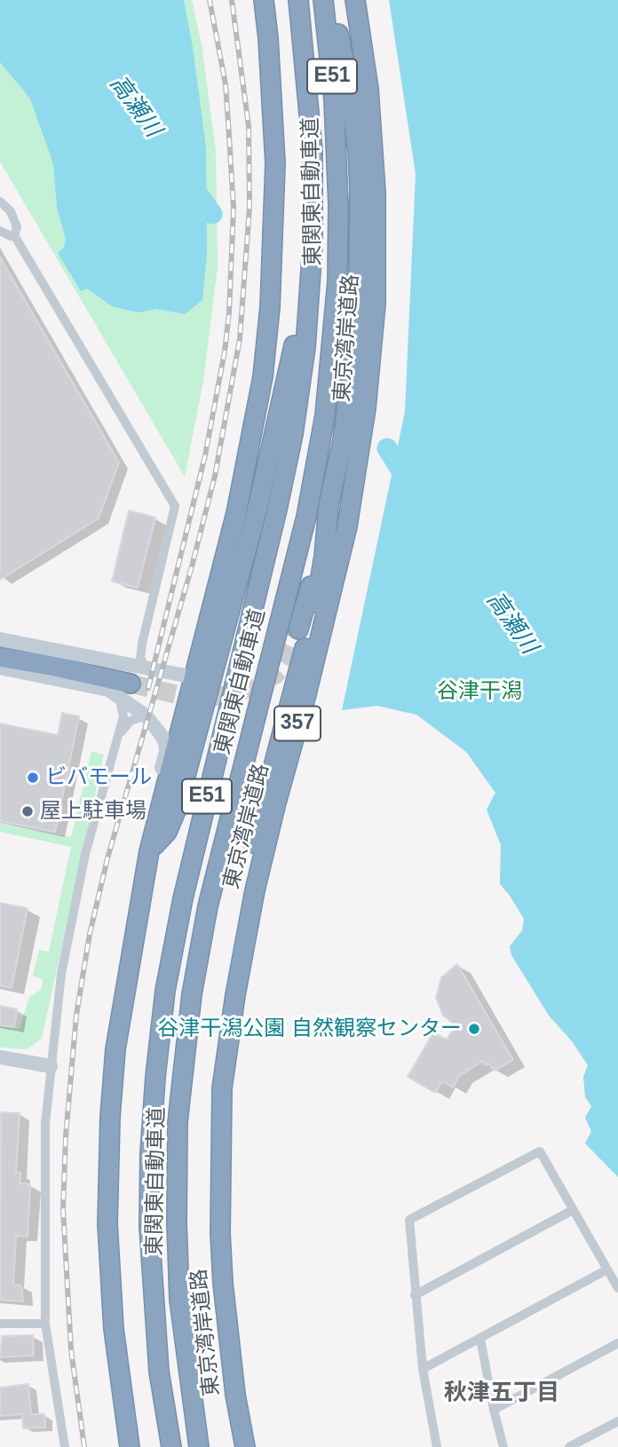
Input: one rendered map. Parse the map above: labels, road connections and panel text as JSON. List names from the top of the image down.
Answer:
{
  "streets": {
    "highway": [
      "E51",
      "東関東自動車道",
      "東京湾岸道路",
      "357"
    ]
  },
  "districts": ["秋津五丁目"],
  "water": ["高瀬川"],
  "parks": ["谷津干潟"],
  "places": ["ビバモール", "屋上駐車場", "谷津干潟公園 自然観察センター"]
}
